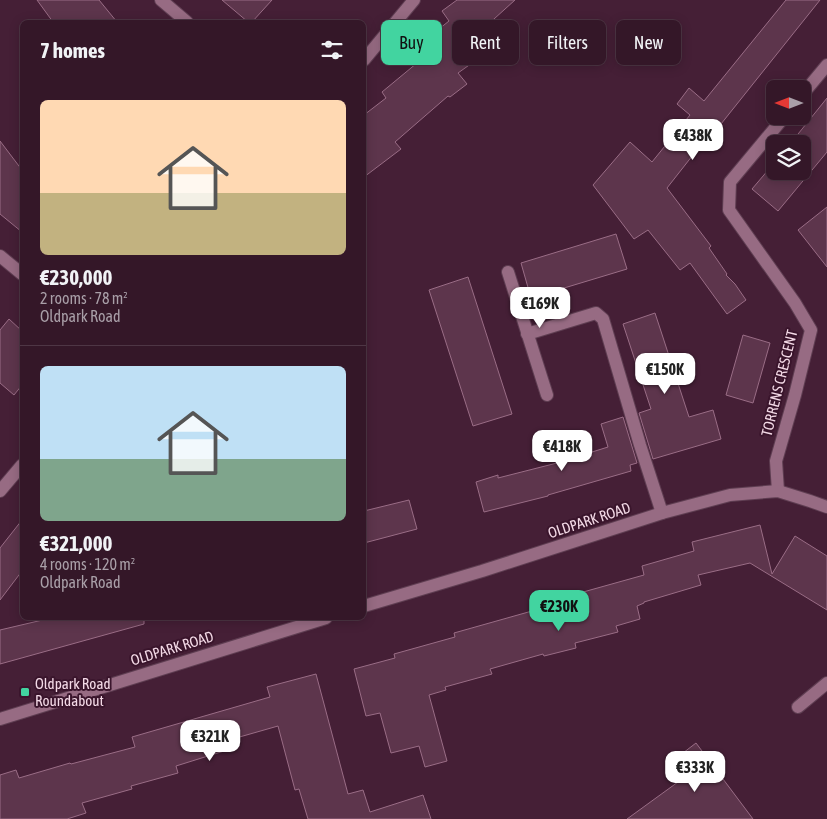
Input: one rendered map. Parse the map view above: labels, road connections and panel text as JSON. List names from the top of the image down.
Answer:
{
  "streets": {
    "street": ["TORRENS CRESCENT", "OLDPARK ROAD"]
  },
  "crossings": [
    ["TORRENS CRESCENT", "OLDPARK ROAD"]
  ],
  "places": {
    "transit": ["Oldpark Road Roundabout"]
  },
  "north": "left",
  "page": {
    "chip": [
      "Buy",
      "Rent",
      "Filters",
      "New"
    ],
    "heading": "7 homes",
    "list": [
      {
        "name": "€230,000",
        "note": "2 rooms · 78 m² · Oldpark Road"
      },
      {
        "name": "€321,000",
        "note": "4 rooms · 120 m² · Oldpark Road"
      }
    ],
    "price": [
      "€438K",
      "€169K",
      "€150K",
      "€418K",
      "€230K",
      "€321K",
      "€333K"
    ]
  }
}
